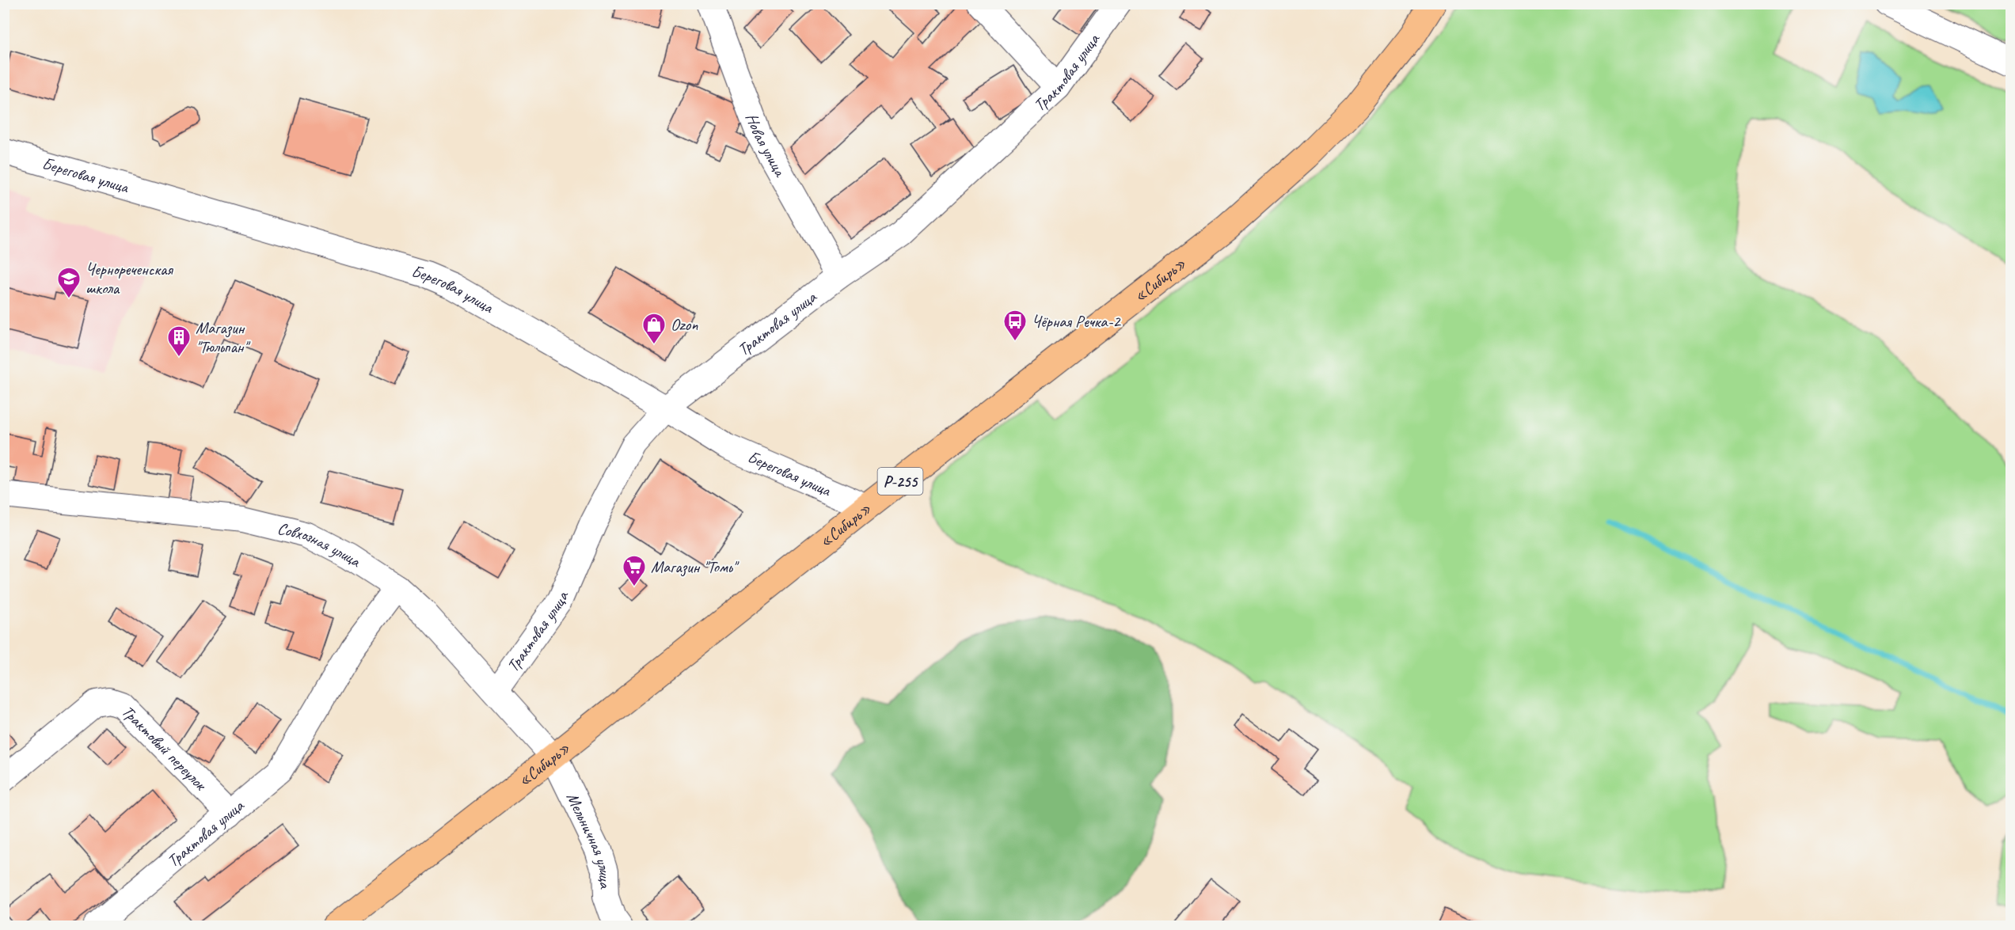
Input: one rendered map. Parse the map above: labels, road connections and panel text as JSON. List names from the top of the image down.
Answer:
{
  "streets": {
    "highway": ["«Сибирь»", "Р-255"],
    "street": [
      "Трактовая улица",
      "Новая улица",
      "Береговая улица",
      "Совхозная улица",
      "Трактовый переулок",
      "Мельничная улица"
    ]
  },
  "crossings": [
    ["Трактовая улица", "Новая улица"],
    ["Трактовая улица", "Береговая улица"],
    ["Трактовая улица", "Совхозная улица"],
    ["Трактовая улица", "Трактовый переулок"],
    ["Береговая улица", "«Сибирь»"],
    ["«Сибирь»", "Совхозная улица"],
    ["«Сибирь»", "Мельничная улица"],
    ["Совхозная улица", "Мельничная улица"]
  ],
  "places": {
    "school or university": ["Чернореченская школа"],
    "bus stop": ["Чёрная Речка-2"],
    "shop": ["Ozon"],
    "building": ["Магазин \"Тюльпан\""],
    "supermarket": ["Магазин \"Томь\""]
  }
}
